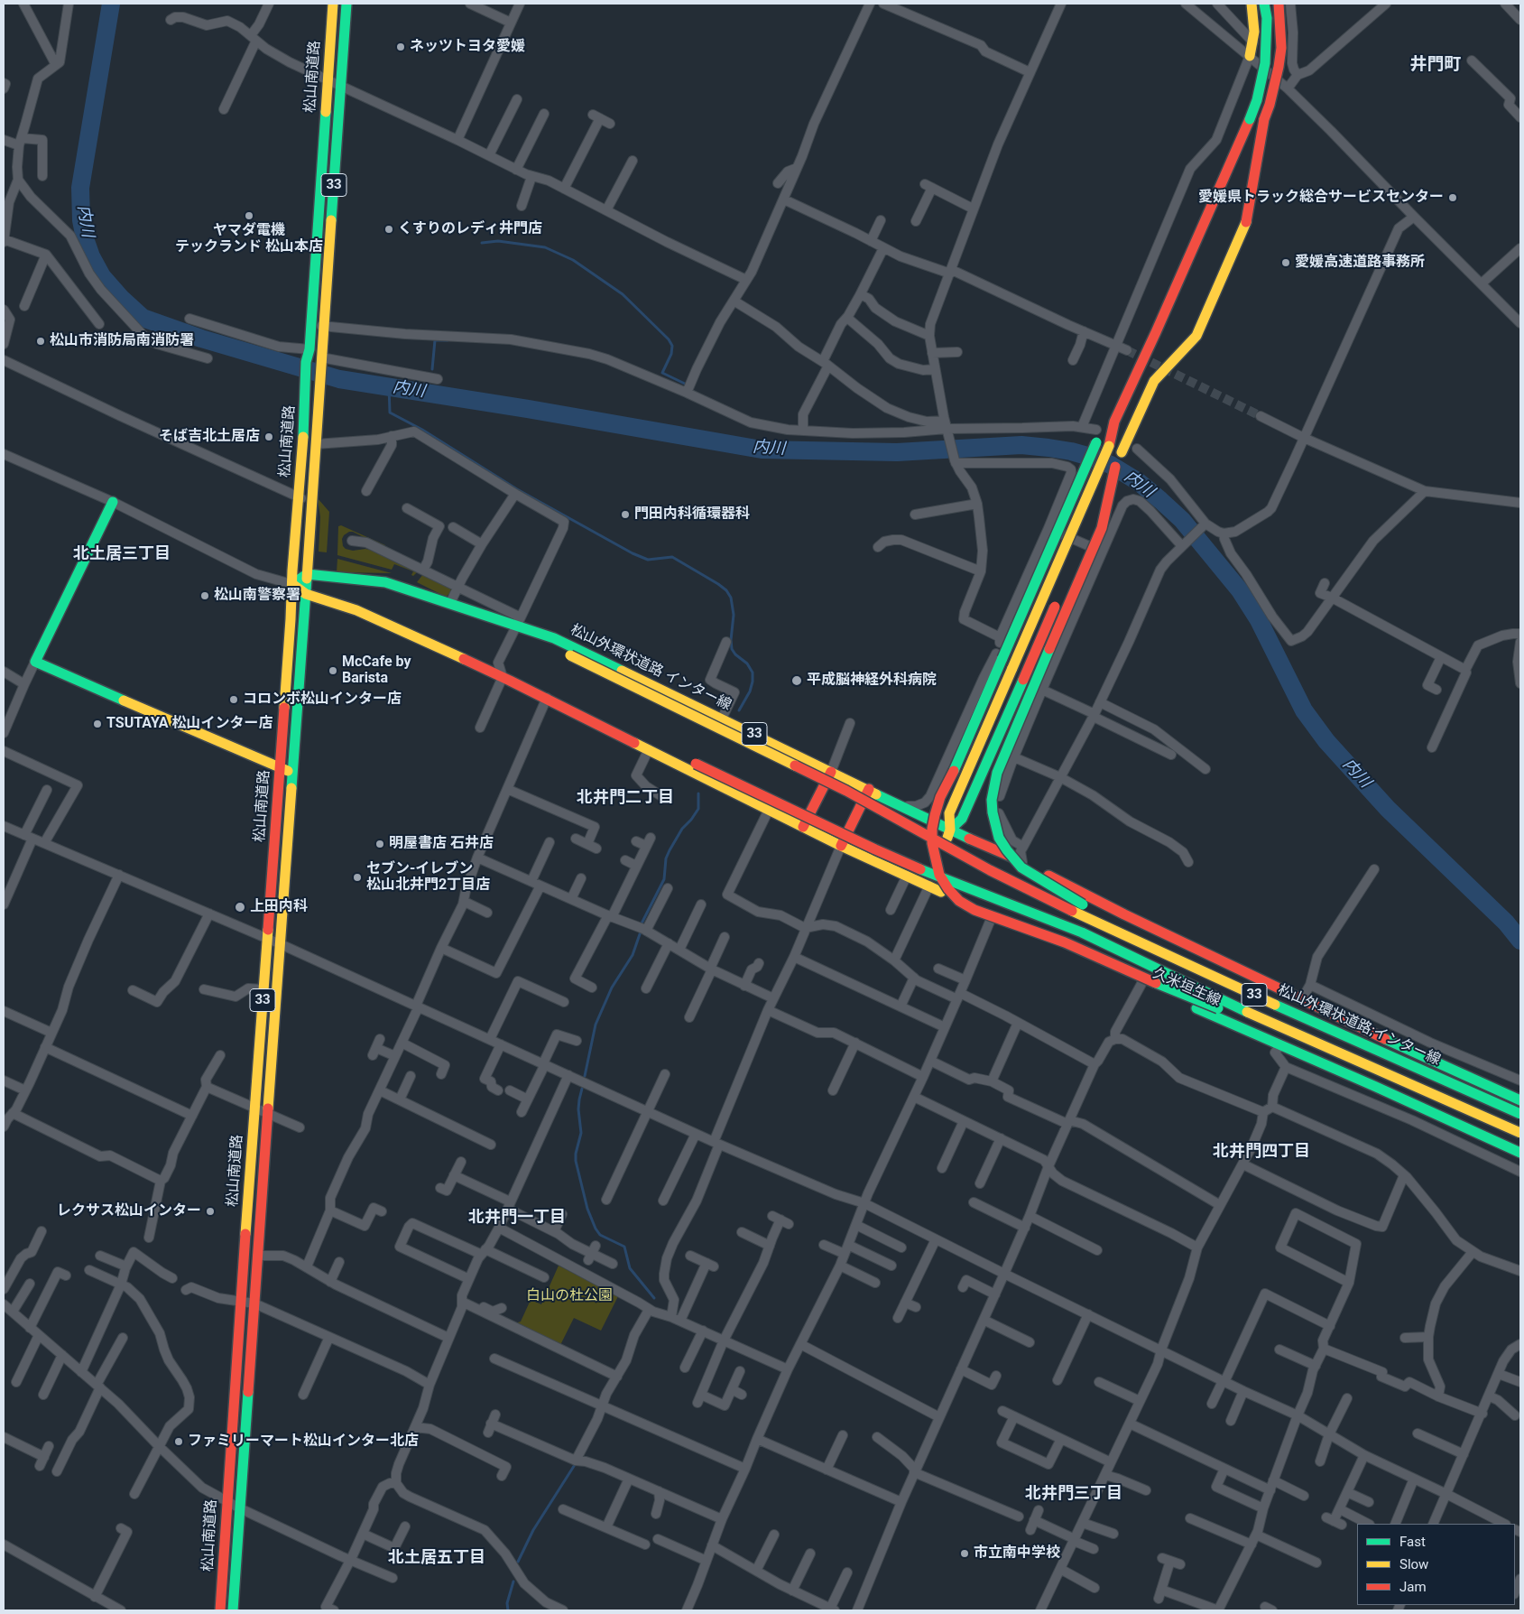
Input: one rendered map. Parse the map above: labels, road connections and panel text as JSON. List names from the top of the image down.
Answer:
{
  "streets": {
    "main road": [
      "松山南道路",
      "33",
      "松山外環状道路 インター線",
      "久米垣生線",
      "松山外環状道路;インター線"
    ]
  },
  "crossings": [
    ["松山南道路", "33"],
    ["松山南道路", "松山外環状道路 インター線"],
    ["33", "久米垣生線"],
    ["松山外環状道路 インター線", "松山外環状道路;インター線"]
  ],
  "districts": [
    "井門町",
    "北土居三丁目",
    "北井門二丁目",
    "北井門四丁目",
    "北井門一丁目",
    "北井門三丁目",
    "北土居五丁目"
  ],
  "water": ["内川"],
  "parks": ["白山の杜公園"],
  "places": [
    "ネッツトヨタ愛媛",
    "愛媛県トラック総合サービスセンター",
    "ヤマダ電機 テックランド 松山本店",
    "くすりのレディ井門店",
    "愛媛高速道路事務所",
    "松山市消防局南消防署",
    "そば吉北土居店",
    "門田内科循環器科",
    "松山南警察署",
    "McCafe by Barista",
    "平成脳神経外科病院",
    "コロンボ松山インター店",
    "TSUTAYA 松山インター店",
    "明屋書店 石井店",
    "セブン-イレブン 松山北井門2丁目店",
    "上田内科",
    "レクサス松山インター",
    "ファミリーマート松山インター北店",
    "市立南中学校"
  ],
  "legend": ["Fast", "Slow", "Jam"]
}
